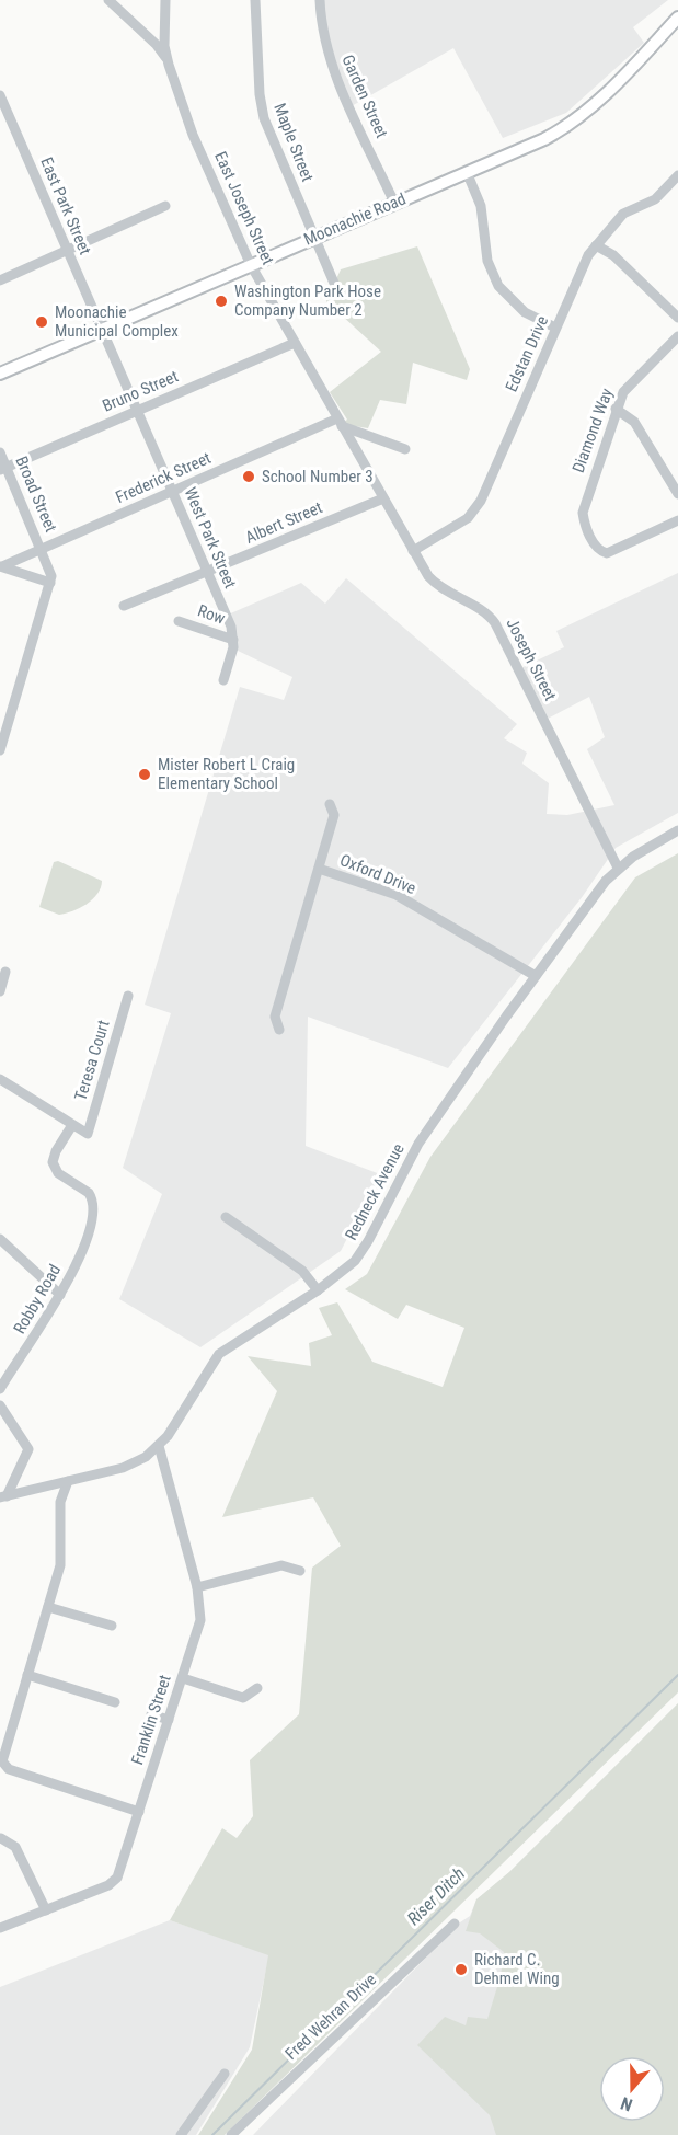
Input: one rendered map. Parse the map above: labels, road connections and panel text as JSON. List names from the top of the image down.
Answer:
{
  "streets": {
    "main road": ["Moonachie Road"],
    "street": [
      "Garden Street",
      "Maple Street",
      "East Park Street",
      "East Joseph Street",
      "Edstan Drive",
      "Bruno Street",
      "Diamond Way",
      "Frederick Street",
      "Broad Street",
      "Albert Street",
      "West Park Street",
      "Row",
      "Joseph Street",
      "Oxford Drive",
      "Teresa Court",
      "Redneck Avenue",
      "Robby Road",
      "Franklin Street",
      "Fred Wehran Drive"
    ]
  },
  "crossings": [
    ["Garden Street", "Moonachie Road"],
    ["Maple Street", "Moonachie Road"],
    ["East Park Street", "Moonachie Road"],
    ["East Park Street", "Bruno Street"],
    ["East Park Street", "West Park Street"],
    ["East Joseph Street", "Moonachie Road"],
    ["East Joseph Street", "Bruno Street"],
    ["East Joseph Street", "Frederick Street"],
    ["East Joseph Street", "Joseph Street"],
    ["Edstan Drive", "Joseph Street"],
    ["Bruno Street", "Broad Street"],
    ["Bruno Street", "West Park Street"],
    ["Frederick Street", "Broad Street"],
    ["Frederick Street", "West Park Street"],
    ["Frederick Street", "Joseph Street"],
    ["Albert Street", "West Park Street"],
    ["Albert Street", "Joseph Street"],
    ["West Park Street", "Row"],
    ["Joseph Street", "Redneck Avenue"],
    ["Oxford Drive", "Redneck Avenue"],
    ["Teresa Court", "Robby Road"],
    ["Redneck Avenue", "Franklin Street"]
  ],
  "water": ["Riser Ditch"],
  "places": [
    "Washington Park Hose Company Number 2",
    "Moonachie Municipal Complex",
    "School Number 3",
    "Mister Robert L Craig Elementary School",
    "Richard C. Dehmel Wing"
  ],
  "north": "bottom"
}
